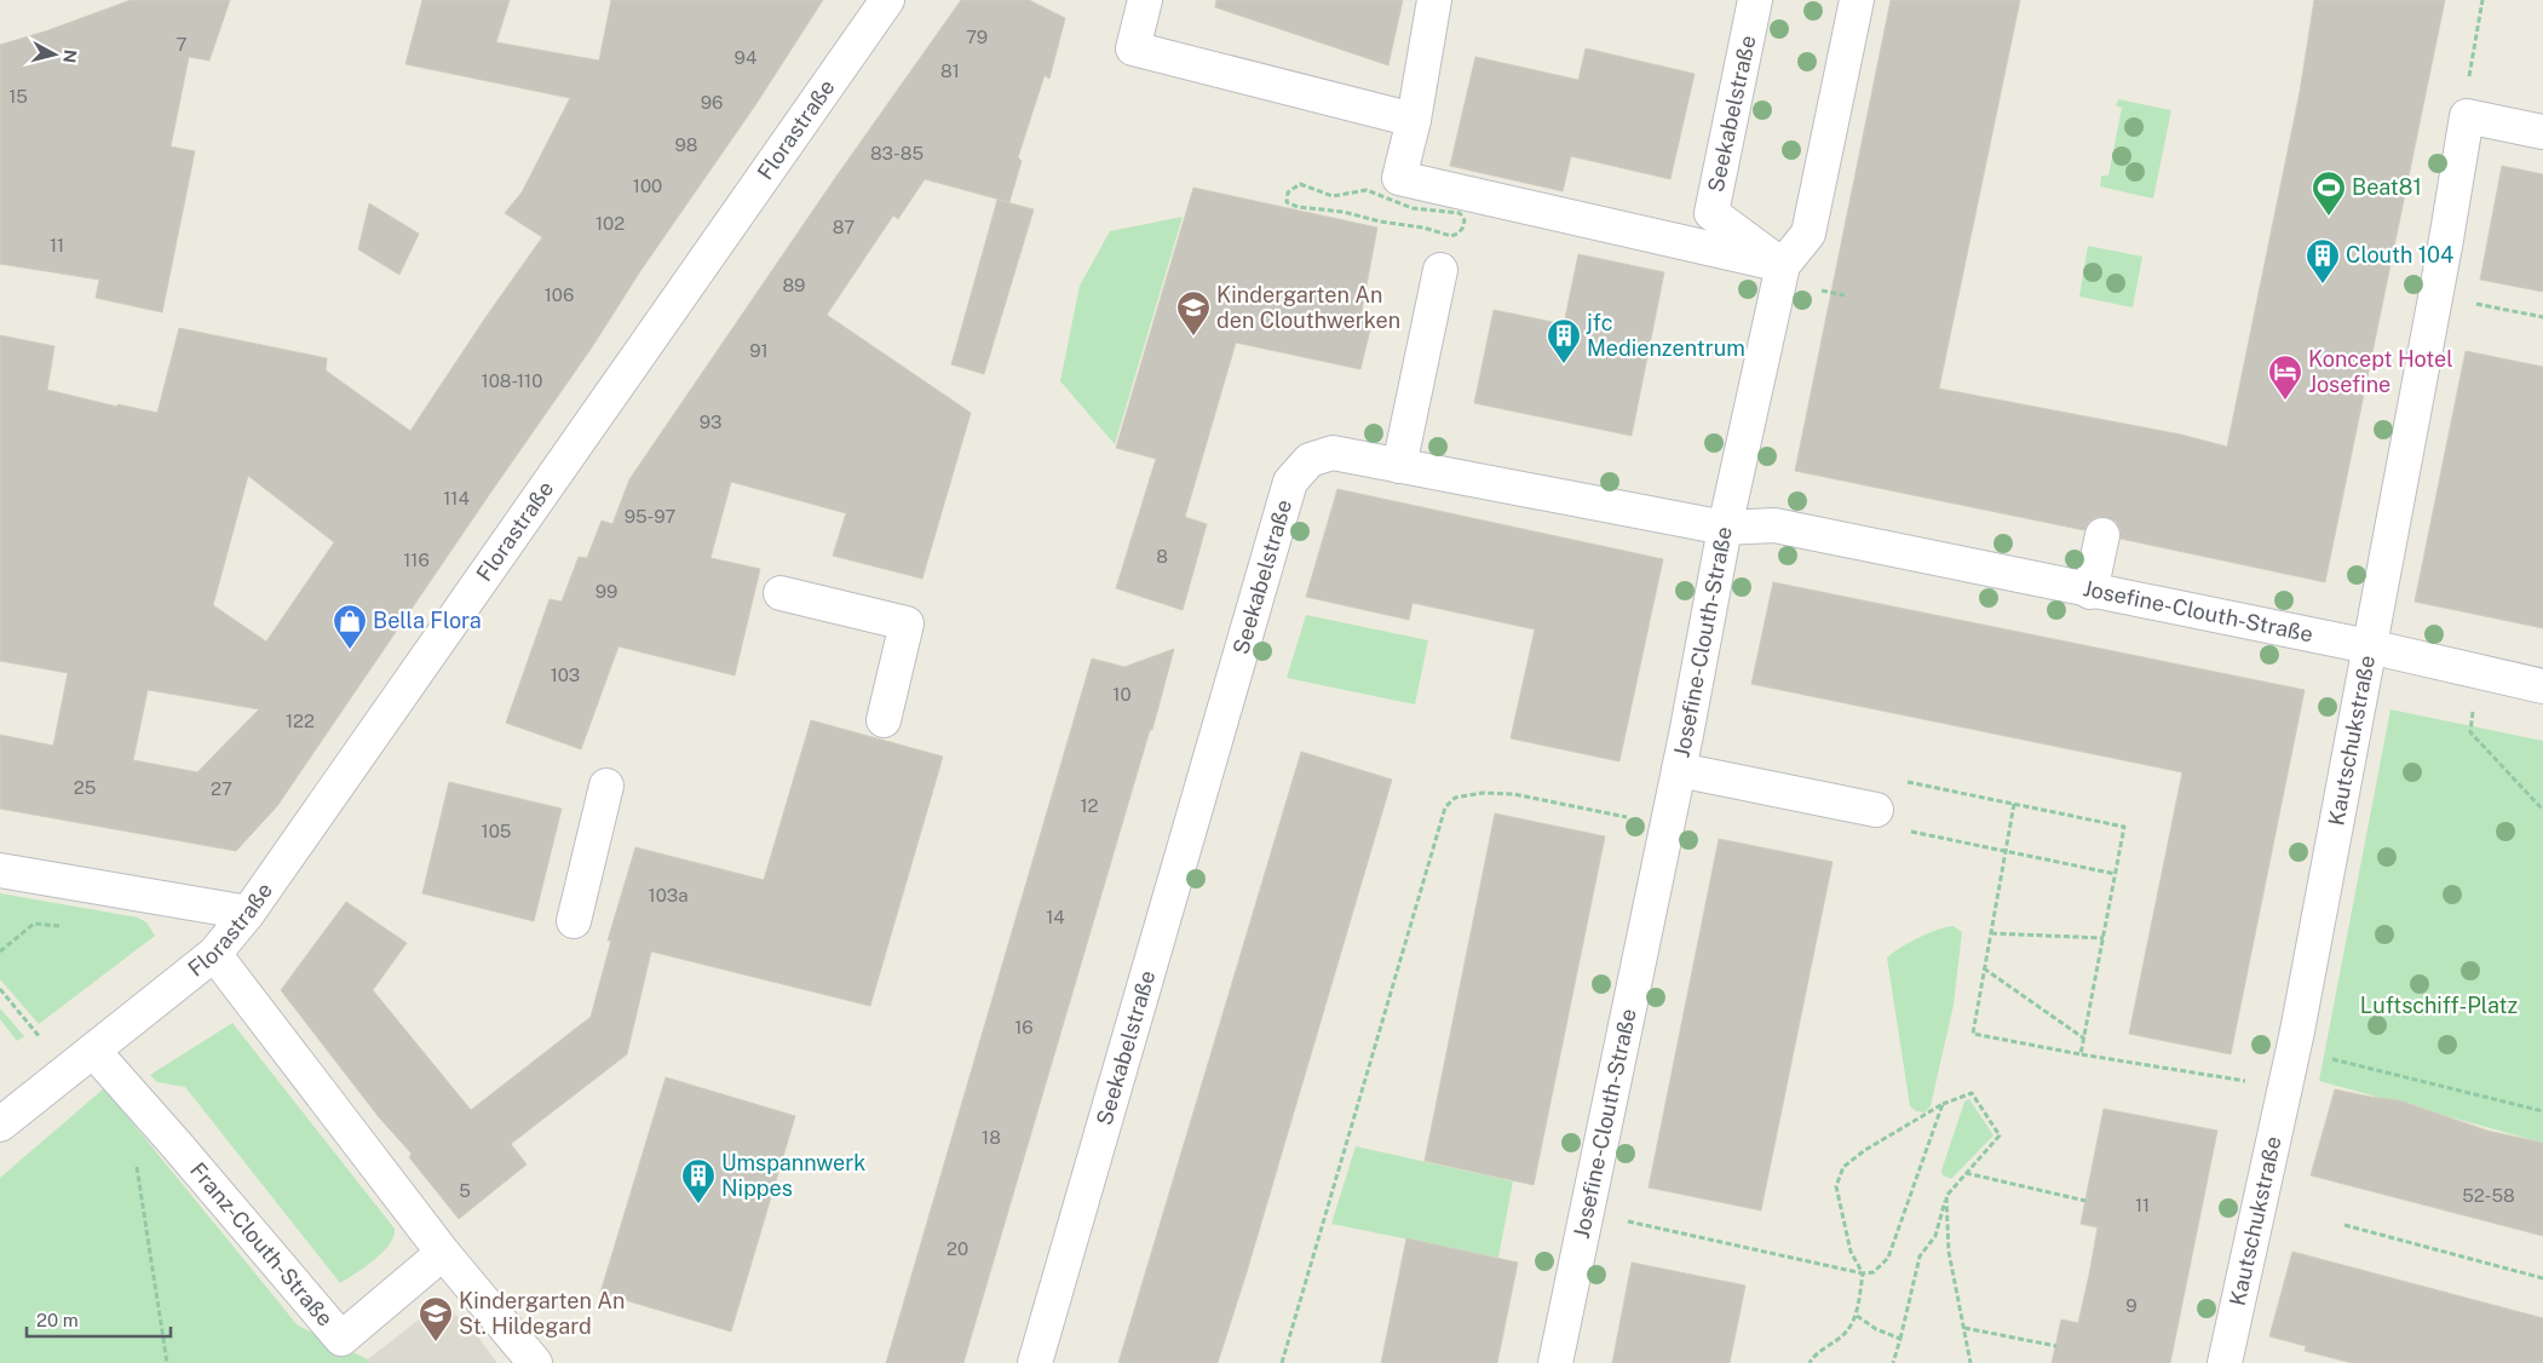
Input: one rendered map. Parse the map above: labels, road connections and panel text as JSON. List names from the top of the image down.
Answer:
{
  "streets": {
    "street": [
      "Seekabelstraße",
      "Florastraße",
      "Josefine-Clouth-Straße",
      "Kautschukstraße",
      "Franz-Clouth-Straße"
    ]
  },
  "crossings": [
    ["Seekabelstraße", "Josefine-Clouth-Straße"],
    ["Florastraße", "Franz-Clouth-Straße"],
    ["Josefine-Clouth-Straße", "Kautschukstraße"]
  ],
  "parks": ["Luftschiff-Platz"],
  "places": {
    "sports": ["Beat81"],
    "building": ["Clouth 104", "jfc Medienzentrum", "Umspannwerk Nippes"],
    "school or university": ["Kindergarten An den Clouthwerken", "Kindergarten An St. Hildegard"],
    "hotel": ["Koncept Hotel Josefine"],
    "shop": ["Bella Flora"]
  },
  "house_numbers": [
    "79",
    "7",
    "94",
    "81",
    "15",
    "96",
    "98",
    "83-85",
    "100",
    "102",
    "87",
    "11",
    "89",
    "106",
    "91",
    "108-110",
    "93",
    "114",
    "95-97",
    "8",
    "116",
    "99",
    "103",
    "10",
    "122",
    "25",
    "27",
    "12",
    "105",
    "103a",
    "14",
    "16",
    "18",
    "5",
    "52-58",
    "11",
    "20",
    "9"
  ],
  "scale_bar": "20 m",
  "north": "right"
}
